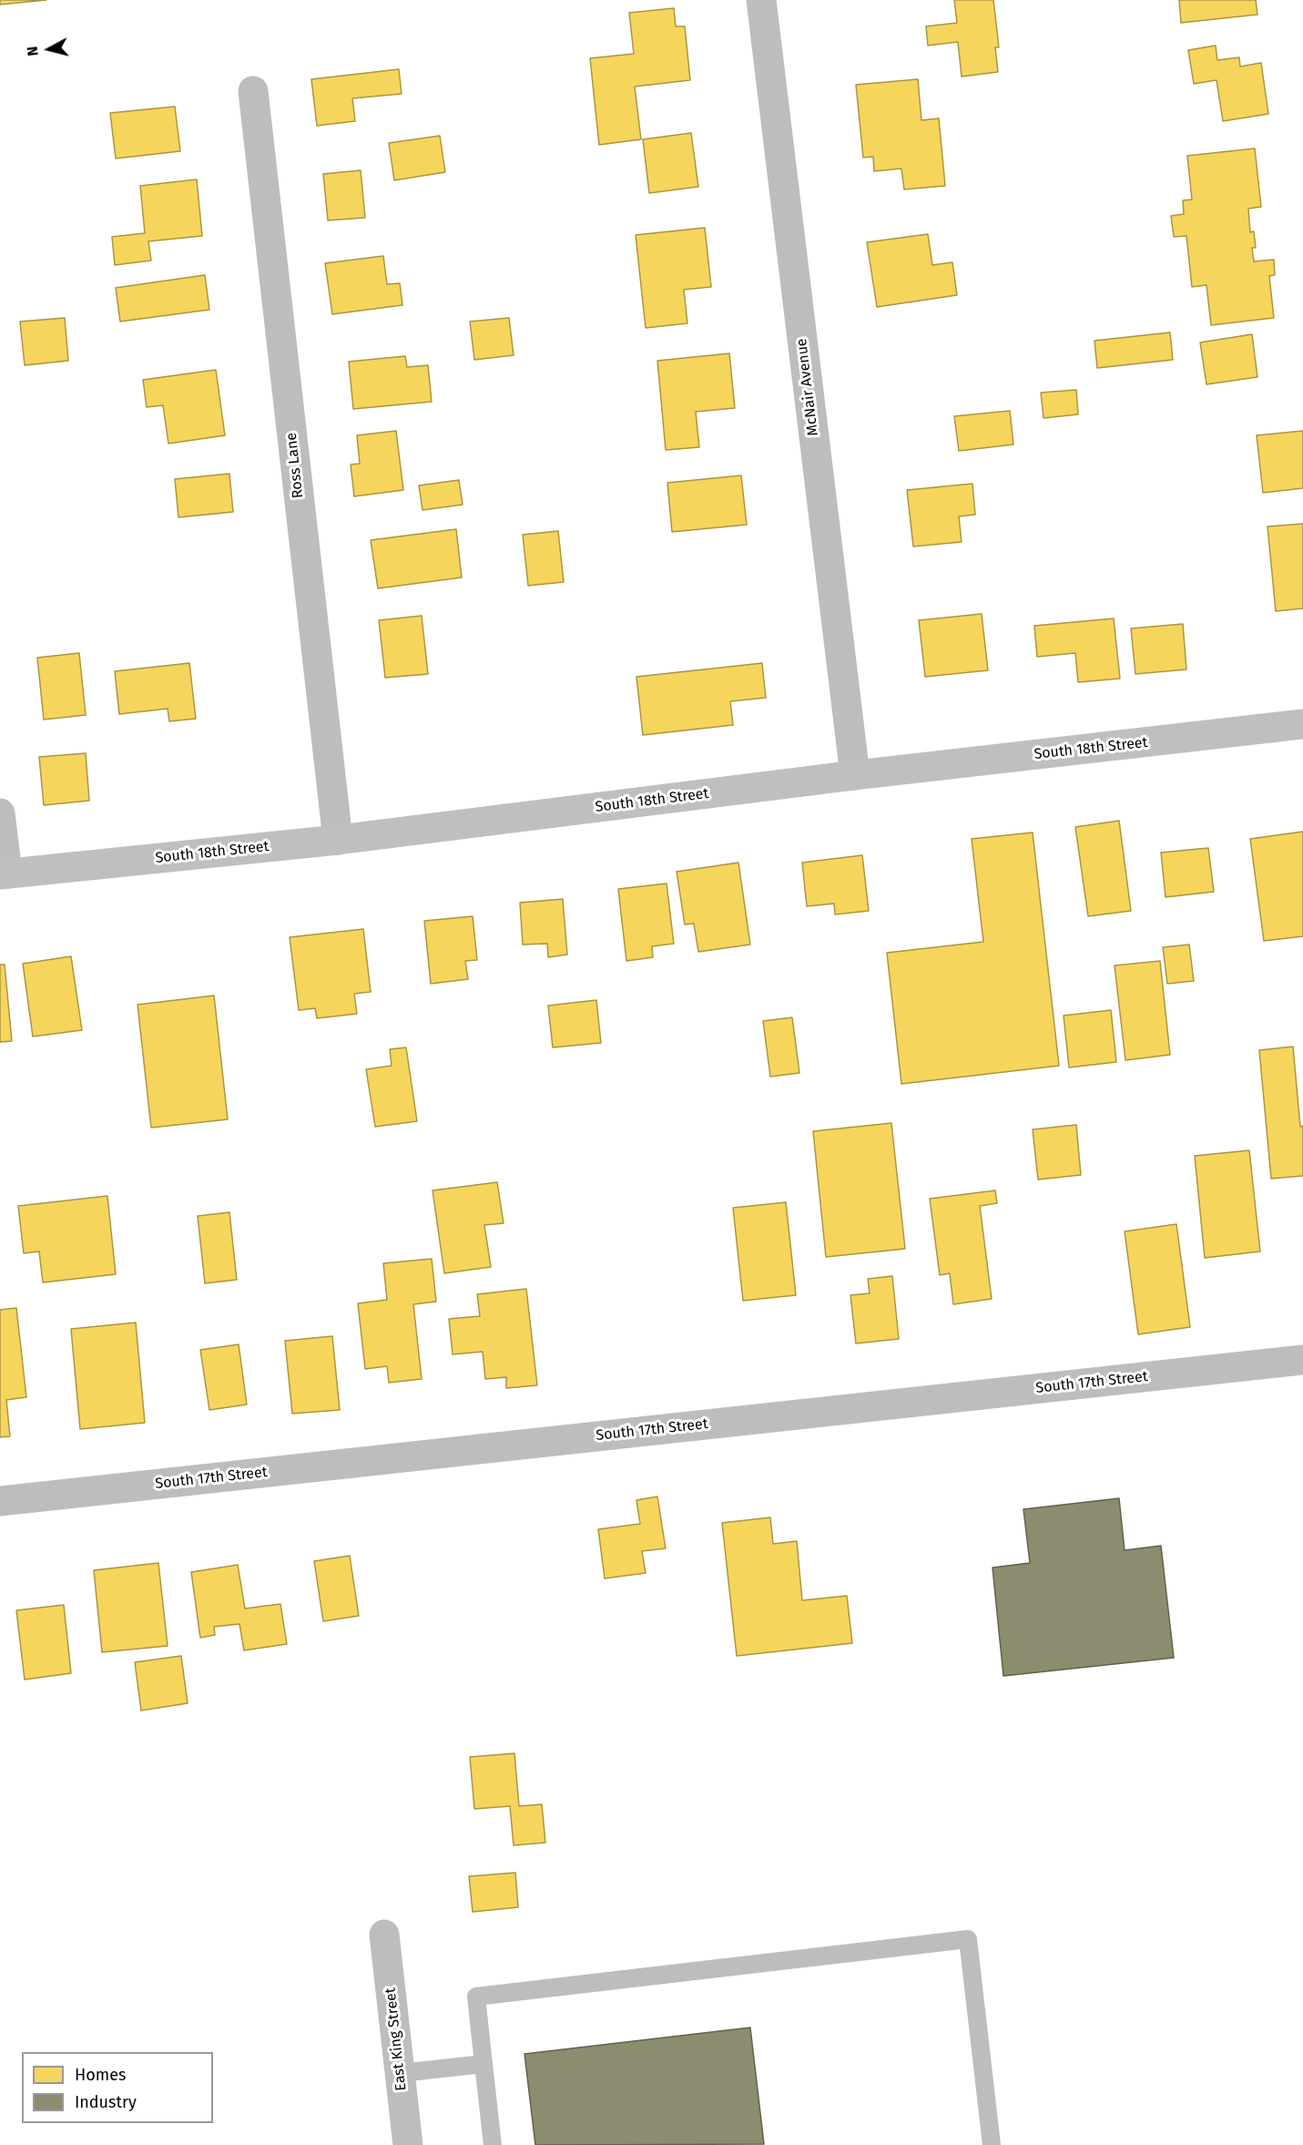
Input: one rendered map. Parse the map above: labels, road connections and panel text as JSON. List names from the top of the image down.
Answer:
{
  "streets": {
    "street": [
      "McNair Avenue",
      "Ross Lane",
      "South 18th Street",
      "South 17th Street",
      "East King Street"
    ]
  },
  "crossings": [
    ["McNair Avenue", "South 18th Street"],
    ["Ross Lane", "South 18th Street"]
  ],
  "legend": ["Homes", "Industry"],
  "north": "left"
}
